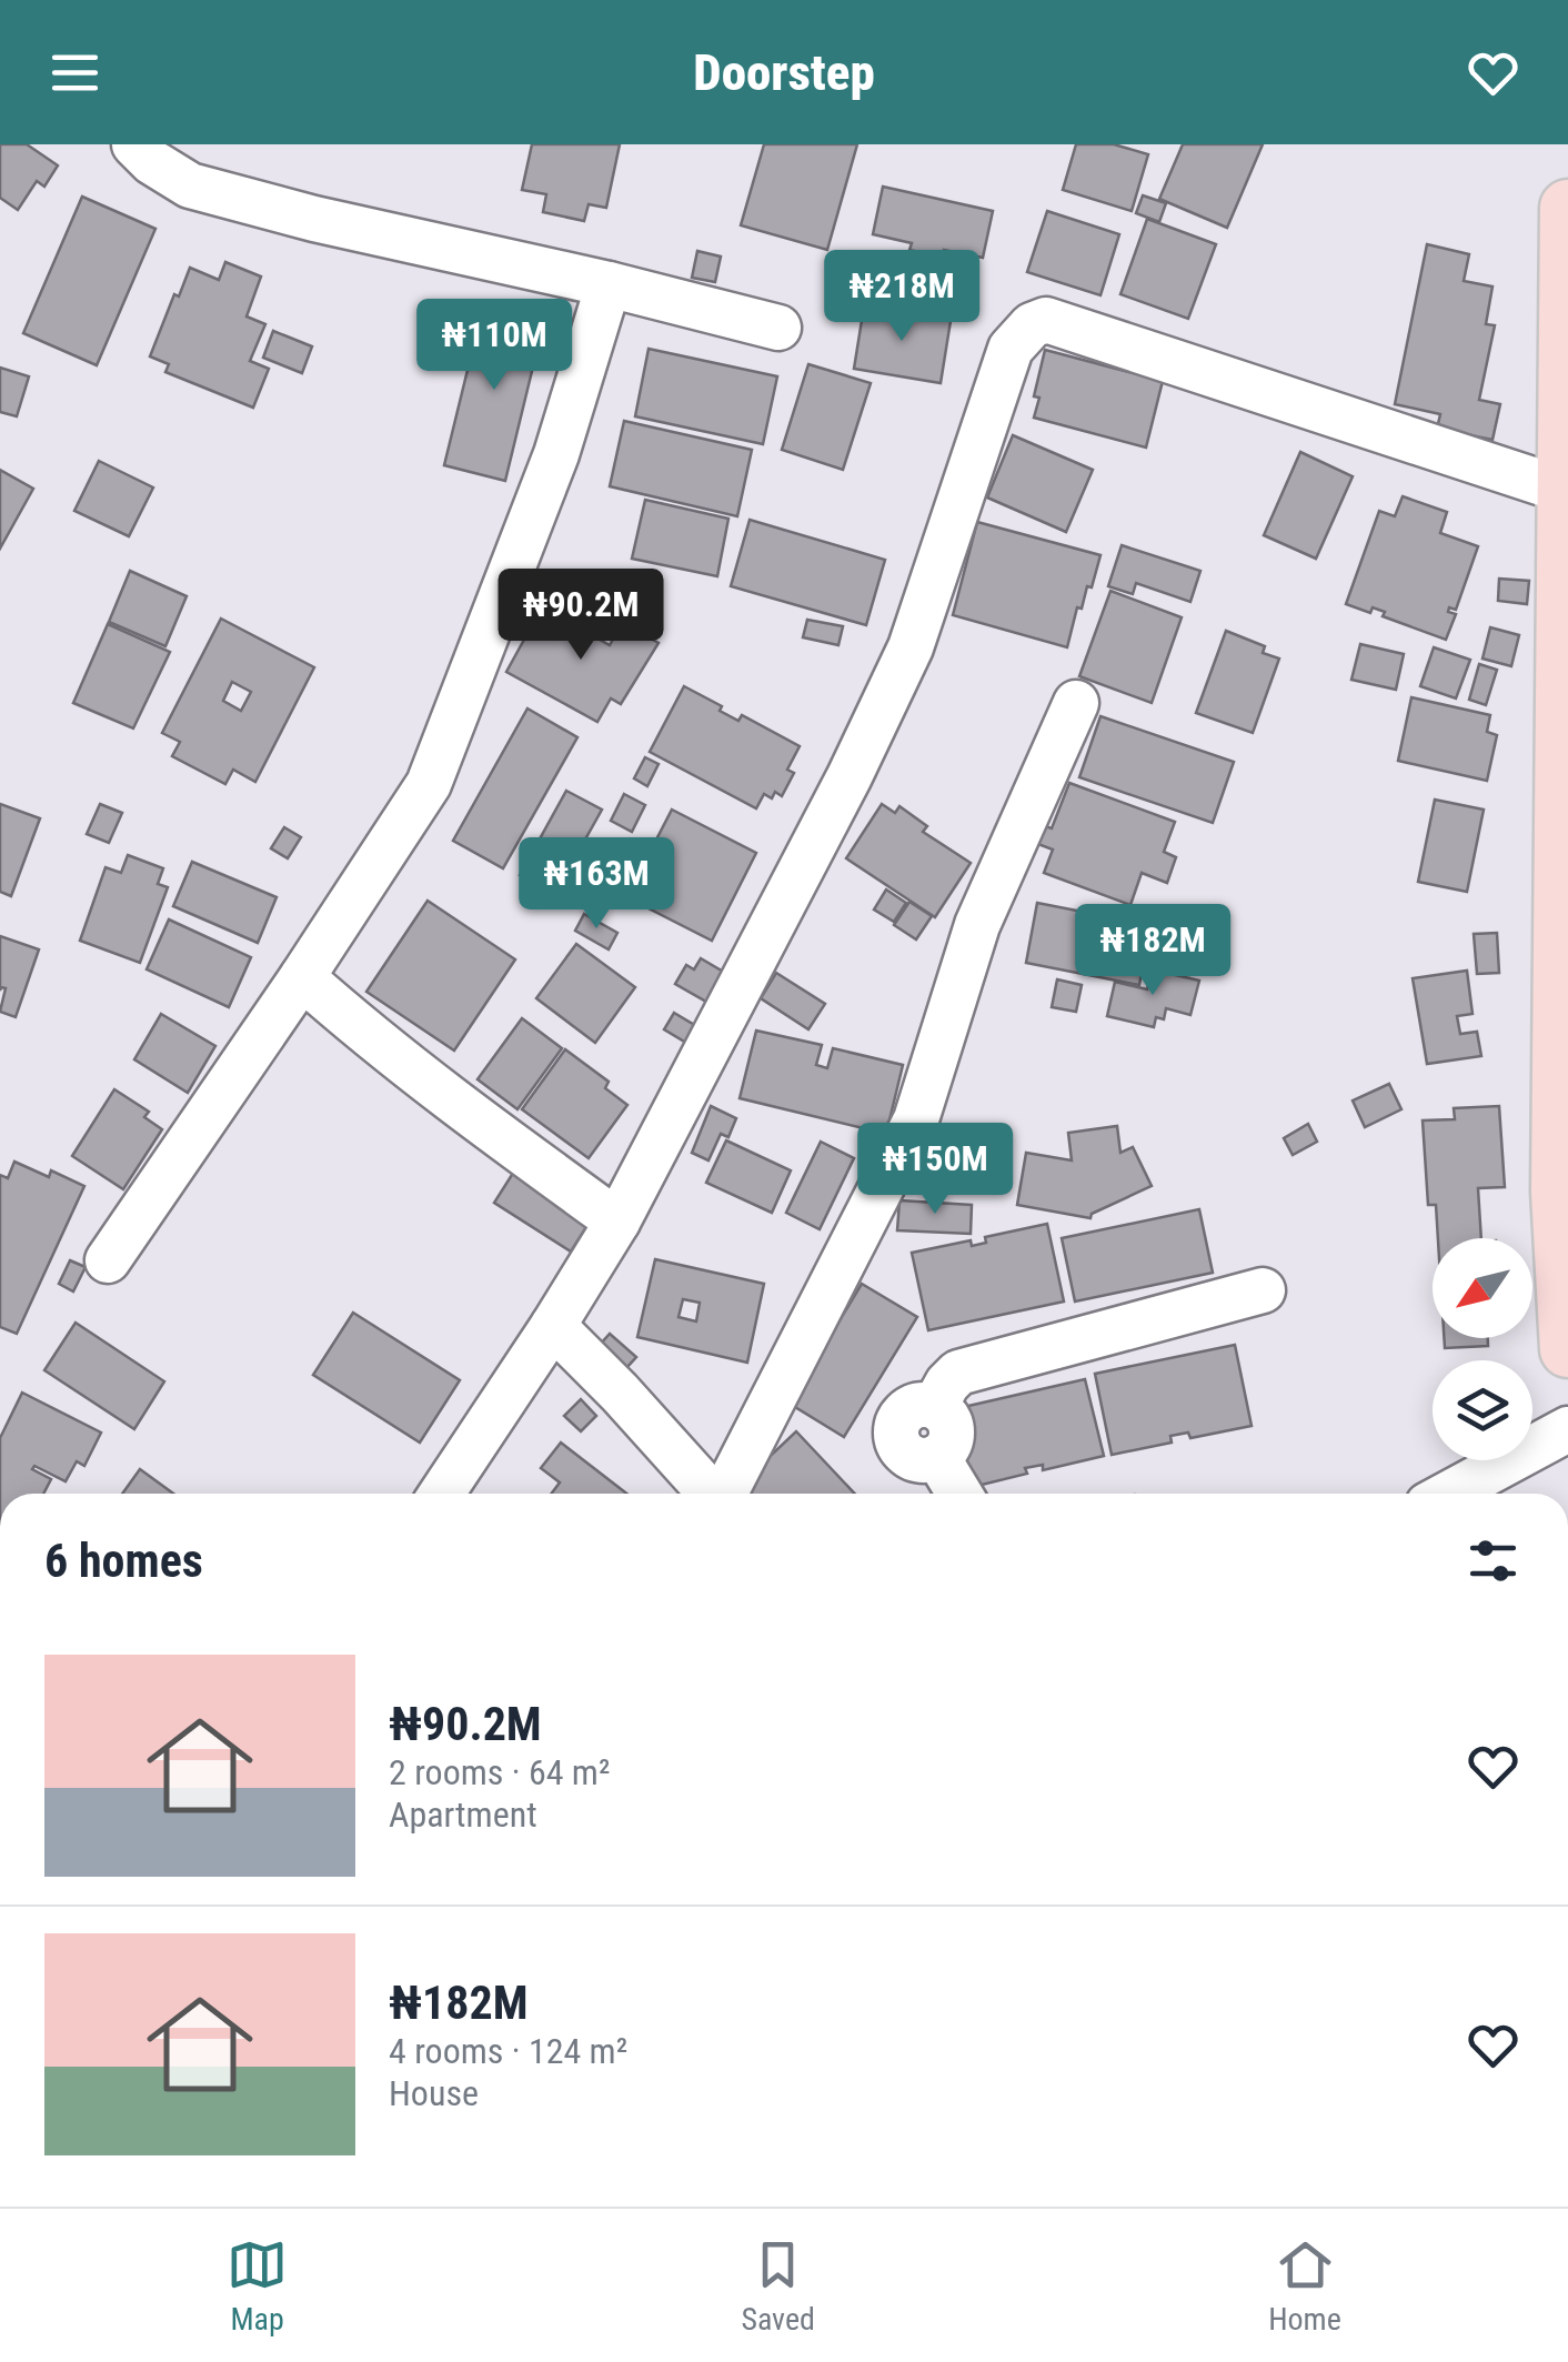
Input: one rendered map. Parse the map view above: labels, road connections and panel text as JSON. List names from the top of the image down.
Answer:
{
  "north": "bottom left",
  "page": {
    "header": "Doorstep",
    "price": [
      "₦218M",
      "₦110M",
      "₦90.2M",
      "₦163M",
      "₦182M",
      "₦150M"
    ],
    "heading": "6 homes",
    "list": [
      {
        "name": "₦90.2M",
        "note": "2 rooms · 64 m² · Apartment"
      },
      {
        "name": "₦182M",
        "note": "4 rooms · 124 m² · House"
      }
    ],
    "tabs": ["Map", "Saved", "Home"]
  }
}
